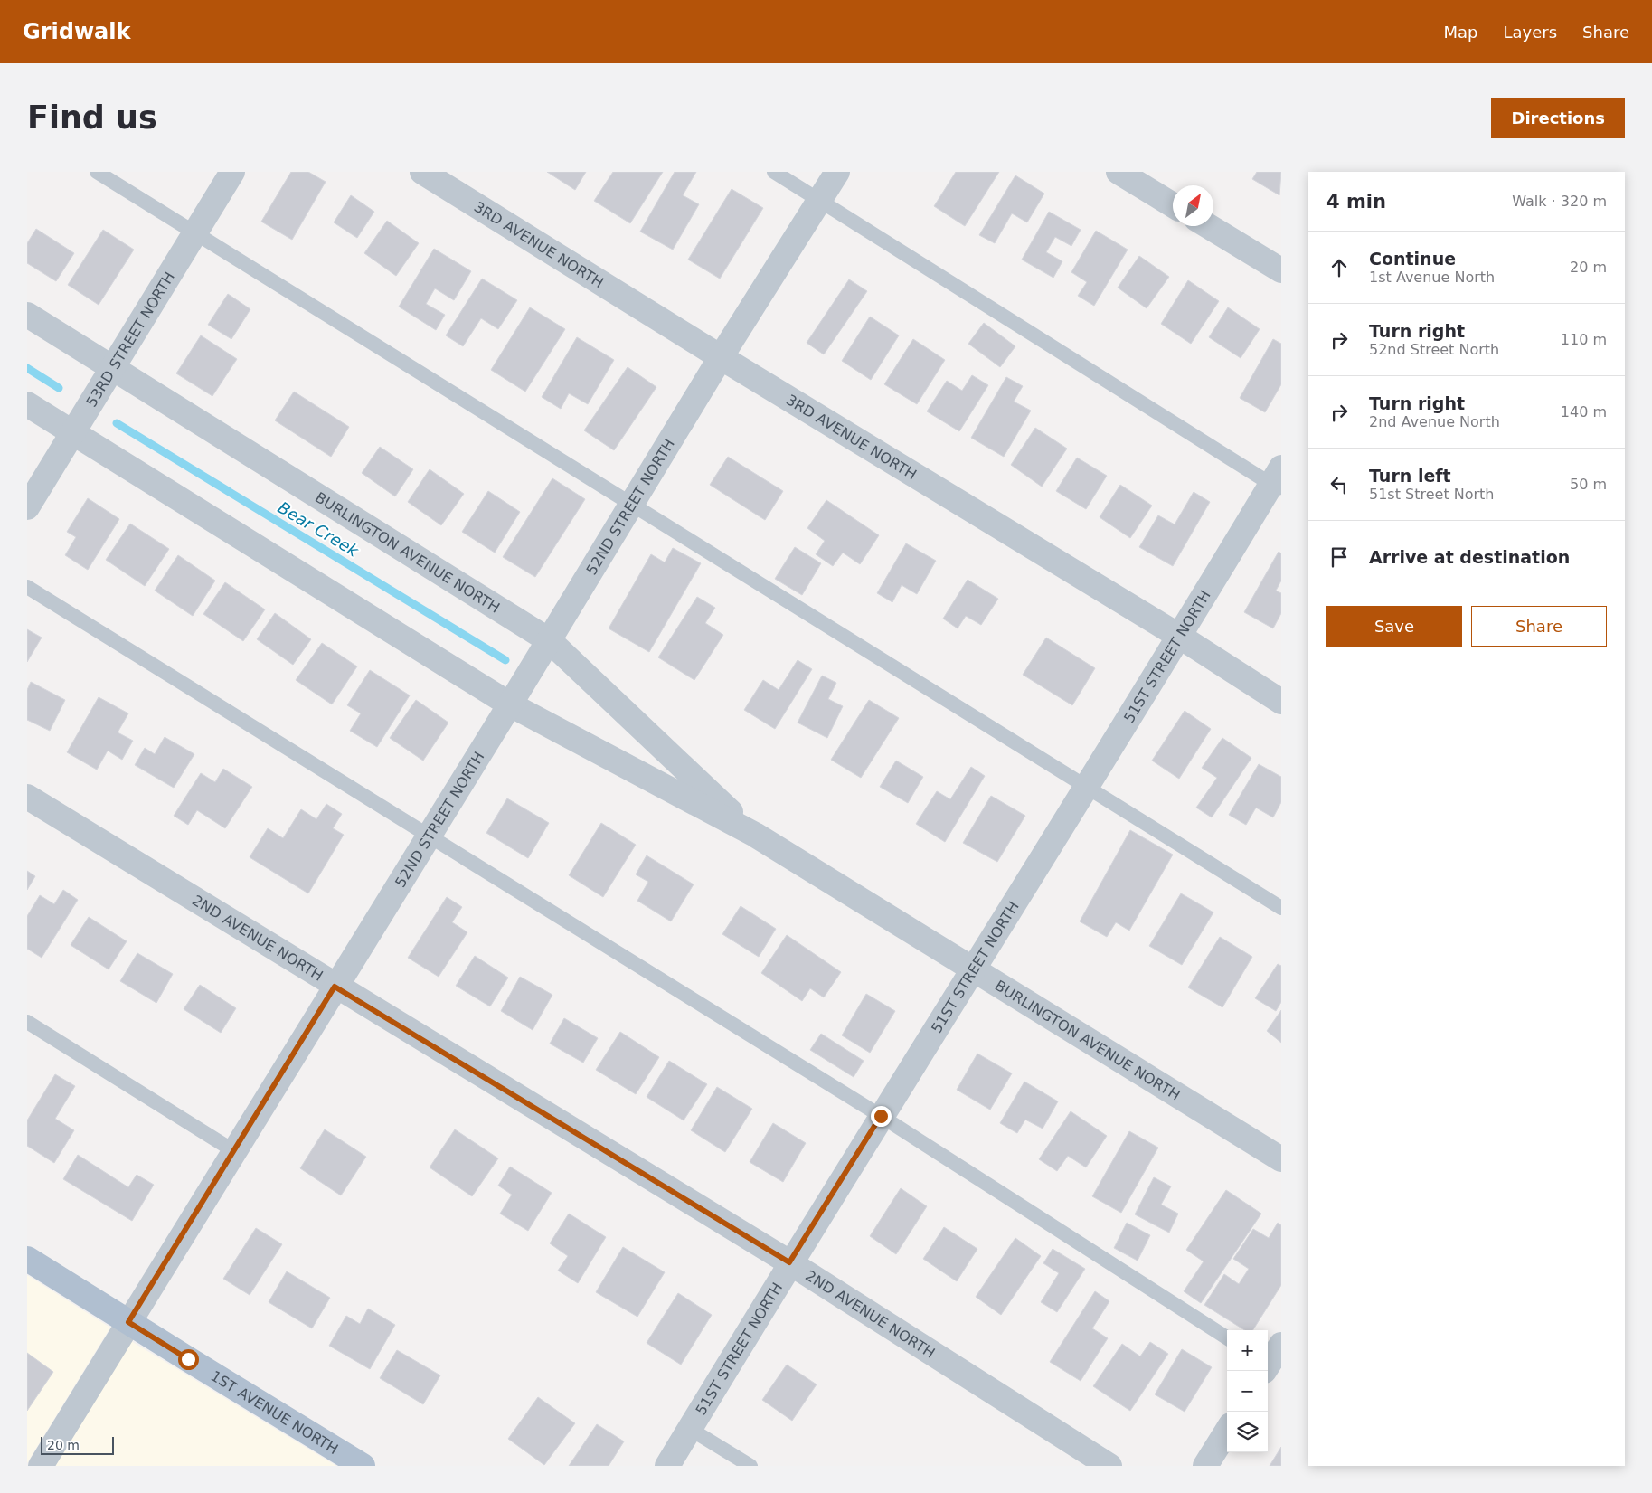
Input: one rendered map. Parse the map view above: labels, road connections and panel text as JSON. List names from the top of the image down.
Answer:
{
  "streets": {
    "main road": ["1ST AVENUE NORTH"],
    "street": [
      "3RD AVENUE NORTH",
      "53RD STREET NORTH",
      "52ND STREET NORTH",
      "BURLINGTON AVENUE NORTH",
      "51ST STREET NORTH",
      "2ND AVENUE NORTH"
    ]
  },
  "crossings": [
    ["3RD AVENUE NORTH", "52ND STREET NORTH"],
    ["3RD AVENUE NORTH", "51ST STREET NORTH"],
    ["53RD STREET NORTH", "BURLINGTON AVENUE NORTH"],
    ["52ND STREET NORTH", "BURLINGTON AVENUE NORTH"],
    ["52ND STREET NORTH", "2ND AVENUE NORTH"],
    ["52ND STREET NORTH", "1ST AVENUE NORTH"],
    ["BURLINGTON AVENUE NORTH", "51ST STREET NORTH"],
    ["51ST STREET NORTH", "2ND AVENUE NORTH"]
  ],
  "water": ["Bear Creek"],
  "scale_bar": "20 m",
  "north": "top right",
  "page": {
    "header": "Gridwalk",
    "nav": ["Map", "Layers", "Share"],
    "buttons": [
      "Directions",
      ["Save", "Share"]
    ],
    "title": "Find us",
    "heading": ["4 min", "Walk · 320 m"],
    "list": [
      ["Continue", "1st Avenue North", "20 m"],
      ["Turn right", "52nd Street North", "110 m"],
      ["Turn right", "2nd Avenue North", "140 m"],
      ["Turn left", "51st Street North", "50 m"],
      "Arrive at destination"
    ],
    "map_buttons": ["+", "−"],
    "scale": "20 m"
  }
}
